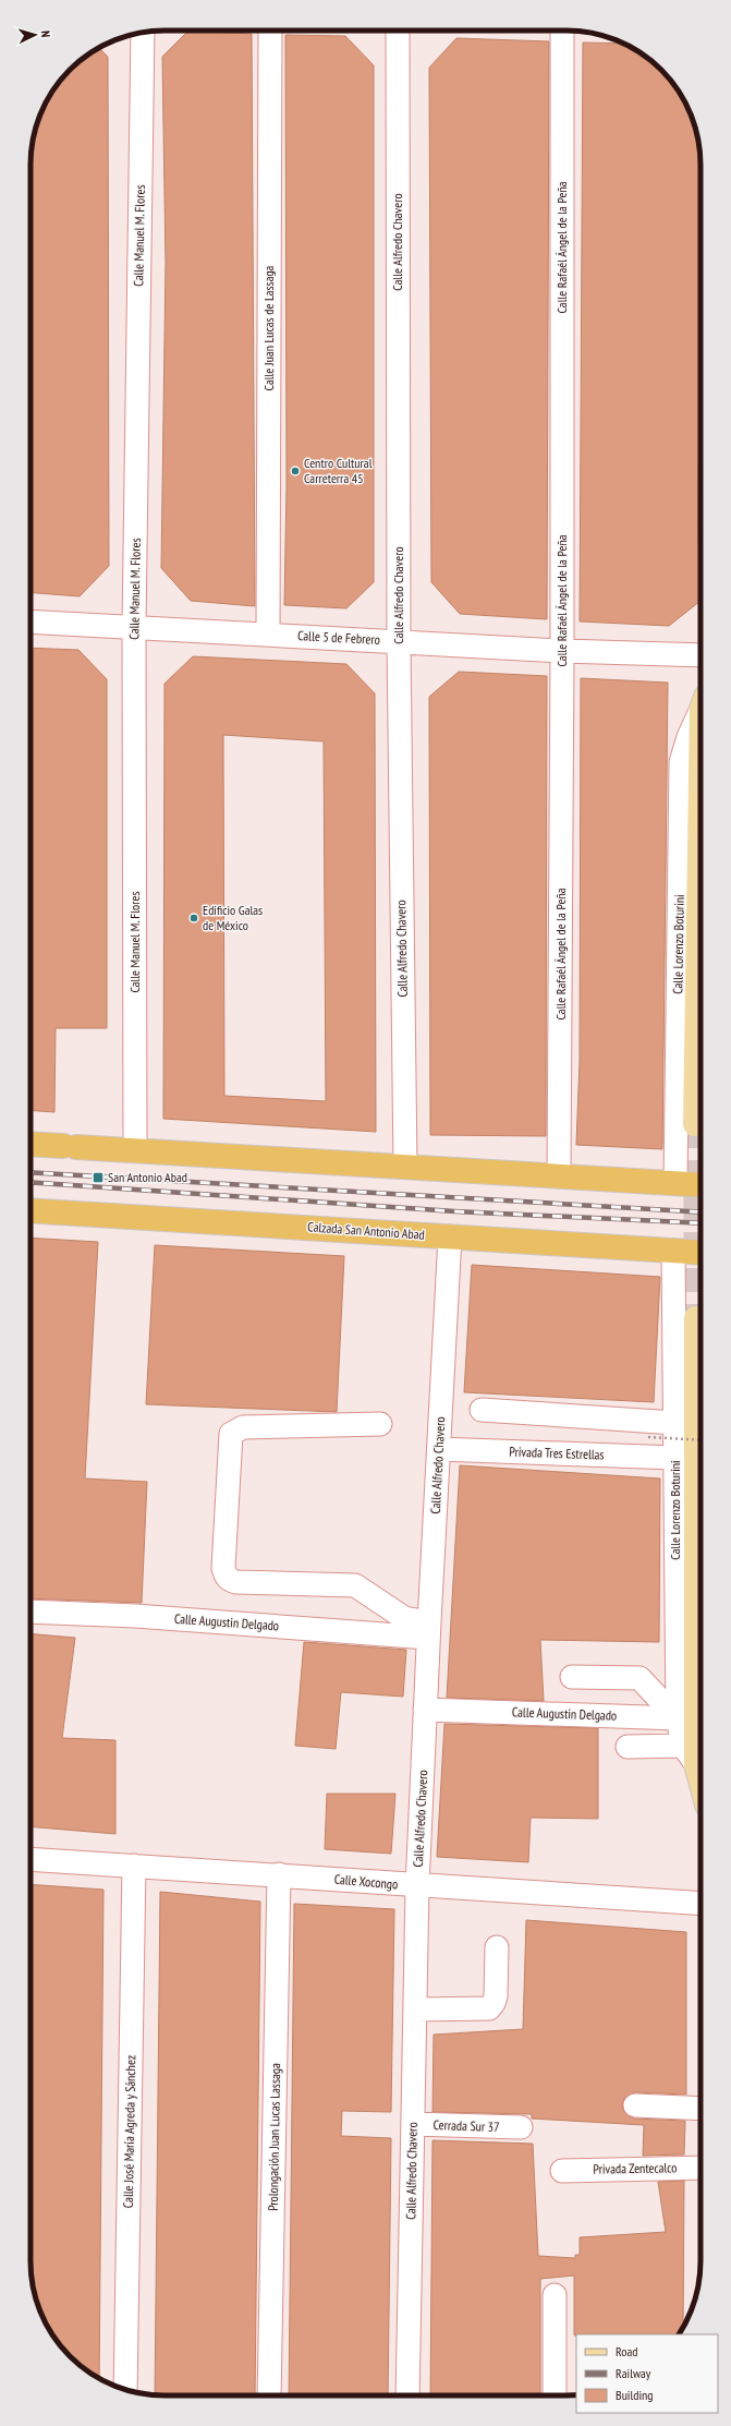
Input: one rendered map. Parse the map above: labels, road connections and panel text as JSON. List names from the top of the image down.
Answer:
{
  "streets": {
    "highway": ["Calzada San Antonio Abad"],
    "main road": ["Calle Lorenzo Boturini"],
    "street": [
      "Calle Manuel M. Flores",
      "Calle Alfredo Chavero",
      "Calle Rafaél Ángel de la Peña",
      "Calle Juan Lucas de Lassaga",
      "Calle 5 de Febrero",
      "Privada Tres Estrellas",
      "Calle Augustin Delgado",
      "Calle Xocongo",
      "Cerrada Sur 37",
      "Calle José María Agreda y Sánchez",
      "Prolongación Juan Lucas Lassaga",
      "Privada Zentecalco"
    ]
  },
  "crossings": [
    ["Calle Manuel M. Flores", "Calle 5 de Febrero"],
    ["Calle Alfredo Chavero", "Calle 5 de Febrero"],
    ["Calle Alfredo Chavero", "Calzada San Antonio Abad"],
    ["Calle Alfredo Chavero", "Privada Tres Estrellas"],
    ["Calle Alfredo Chavero", "Calle Augustin Delgado"],
    ["Calle Alfredo Chavero", "Calle Xocongo"],
    ["Calle Alfredo Chavero", "Cerrada Sur 37"],
    ["Calle Rafaél Ángel de la Peña", "Calle 5 de Febrero"],
    ["Calle Juan Lucas de Lassaga", "Calle 5 de Febrero"],
    ["Calle Lorenzo Boturini", "Calzada San Antonio Abad"],
    ["Calle Lorenzo Boturini", "Privada Tres Estrellas"],
    ["Calle Lorenzo Boturini", "Calle Augustin Delgado"],
    ["Calle Xocongo", "Calle José María Agreda y Sánchez"],
    ["Calle Xocongo", "Prolongación Juan Lucas Lassaga"]
  ],
  "places": {
    "other": ["Centro Cultural Carreterra 45", "Edificio Galas de México"],
    "transit": ["San Antonio Abad"]
  },
  "legend": ["Road", "Railway", "Building"],
  "north": "right"
}
